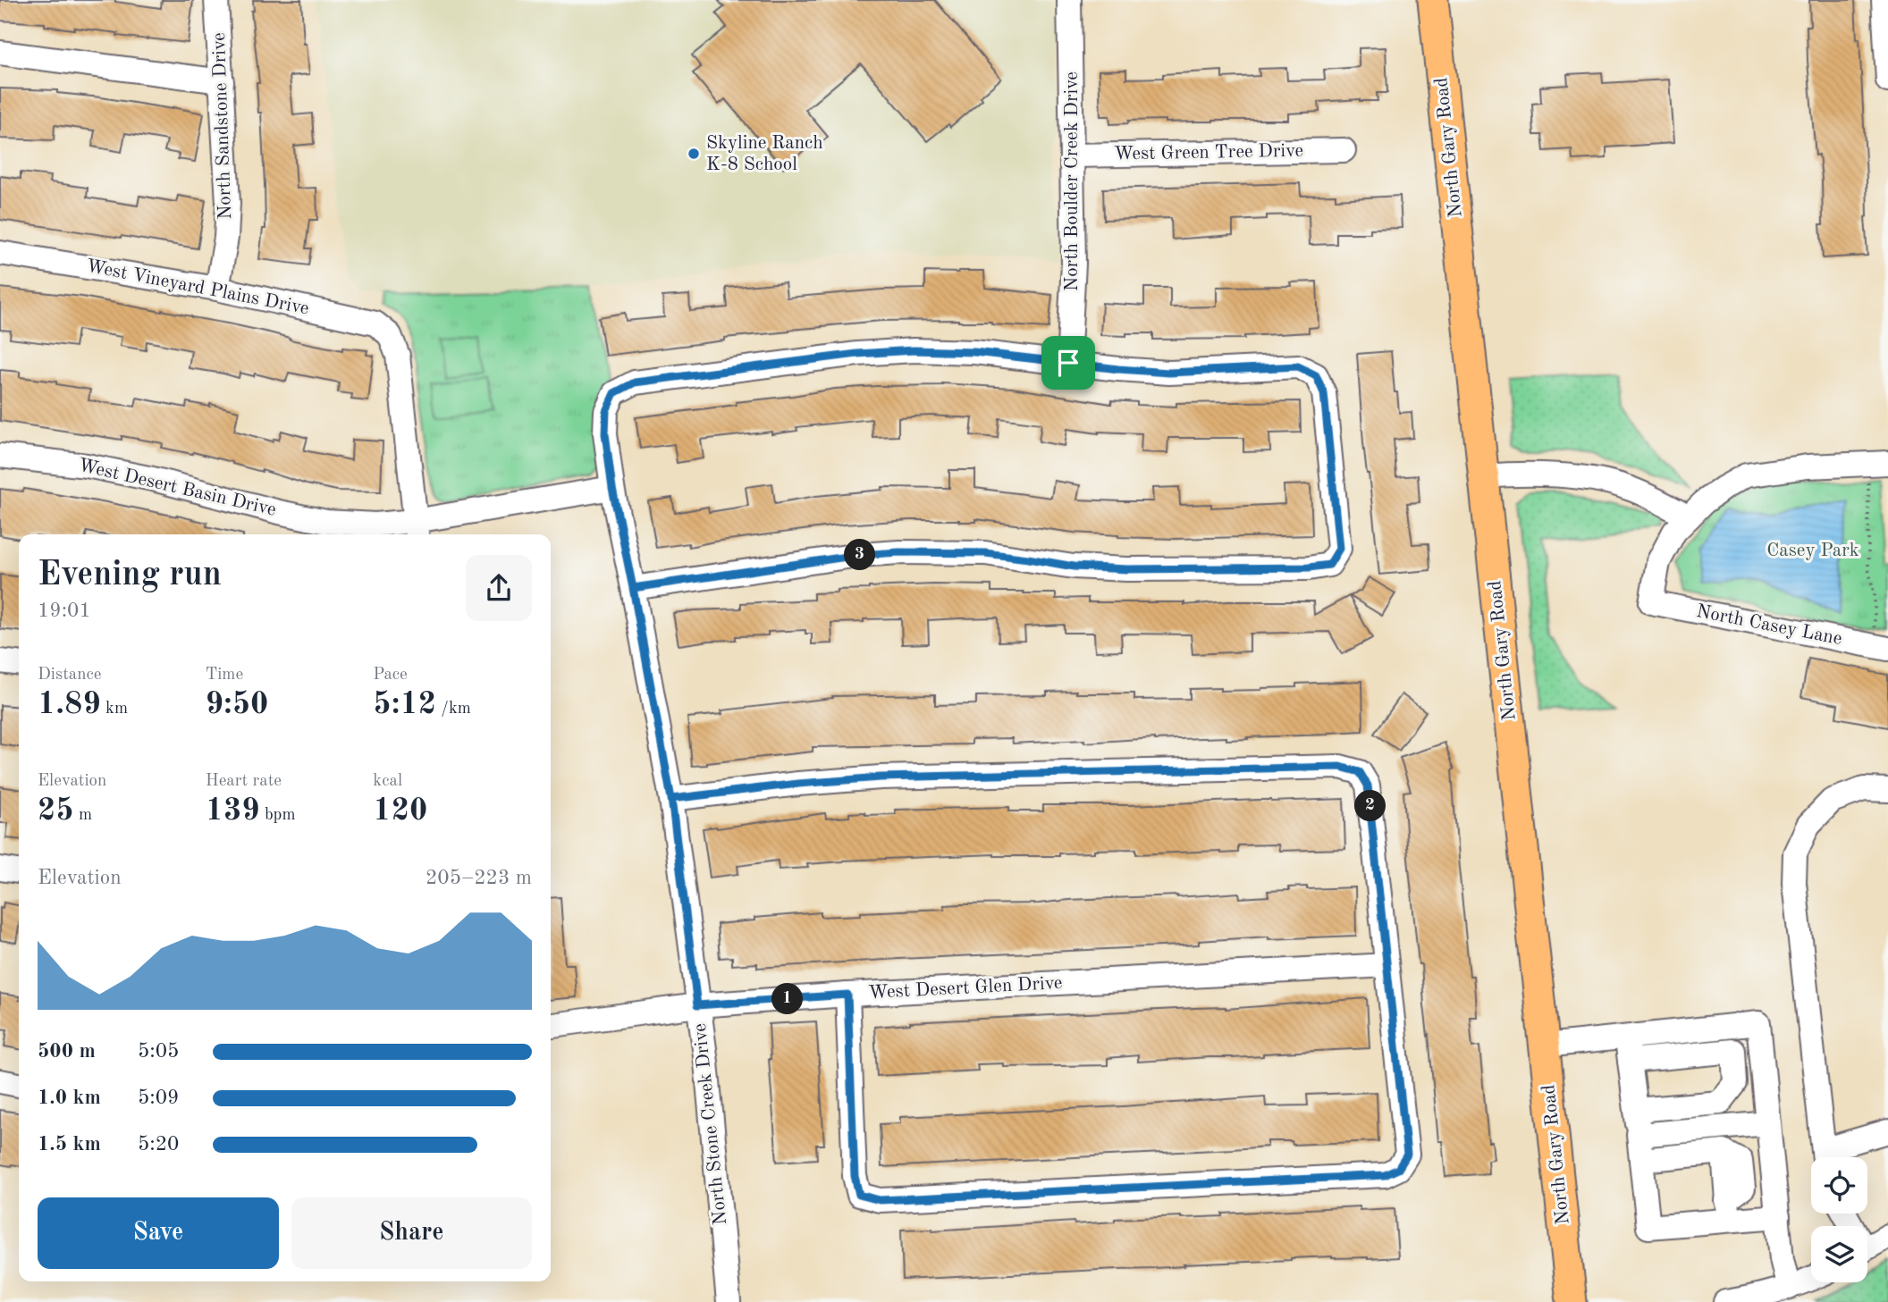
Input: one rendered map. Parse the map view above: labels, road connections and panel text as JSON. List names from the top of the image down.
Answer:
{
  "streets": {
    "main road": ["North Gary Road"],
    "street": [
      "North Sandstone Drive",
      "West Green Tree Drive",
      "North Boulder Creek Drive",
      "West Vineyard Plains Drive",
      "West Desert Basin Drive",
      "North Casey Lane",
      "West Desert Glen Drive",
      "North Stone Creek Drive"
    ]
  },
  "crossings": [
    ["North Sandstone Drive", "West Vineyard Plains Drive"],
    ["West Green Tree Drive", "North Boulder Creek Drive"],
    ["North Boulder Creek Drive", "North Stone Creek Drive"],
    ["West Vineyard Plains Drive", "West Desert Basin Drive"],
    ["West Desert Basin Drive", "North Stone Creek Drive"],
    ["West Desert Glen Drive", "North Stone Creek Drive"]
  ],
  "parks": ["Casey Park"],
  "places": ["Skyline Ranch K-8 School"],
  "page": {
    "heading": ["Evening run", "19:01"],
    "pins": ["3", "2", "1"],
    "stats": [
      ["Distance", "1.89 km"],
      ["Time", "9:50"],
      ["Pace", "5:12 /km"],
      ["Elevation", "25 m"],
      ["Heart rate", "139 bpm"],
      ["kcal", "120"]
    ],
    "chart": ["Elevation", "205–223 m"],
    "list": [
      {
        "name": "500 m",
        "note": "5:05"
      },
      {
        "name": "1.0 km",
        "note": "5:09"
      },
      {
        "name": "1.5 km",
        "note": "5:20"
      }
    ],
    "buttons": ["Save", "Share"]
  }
}
